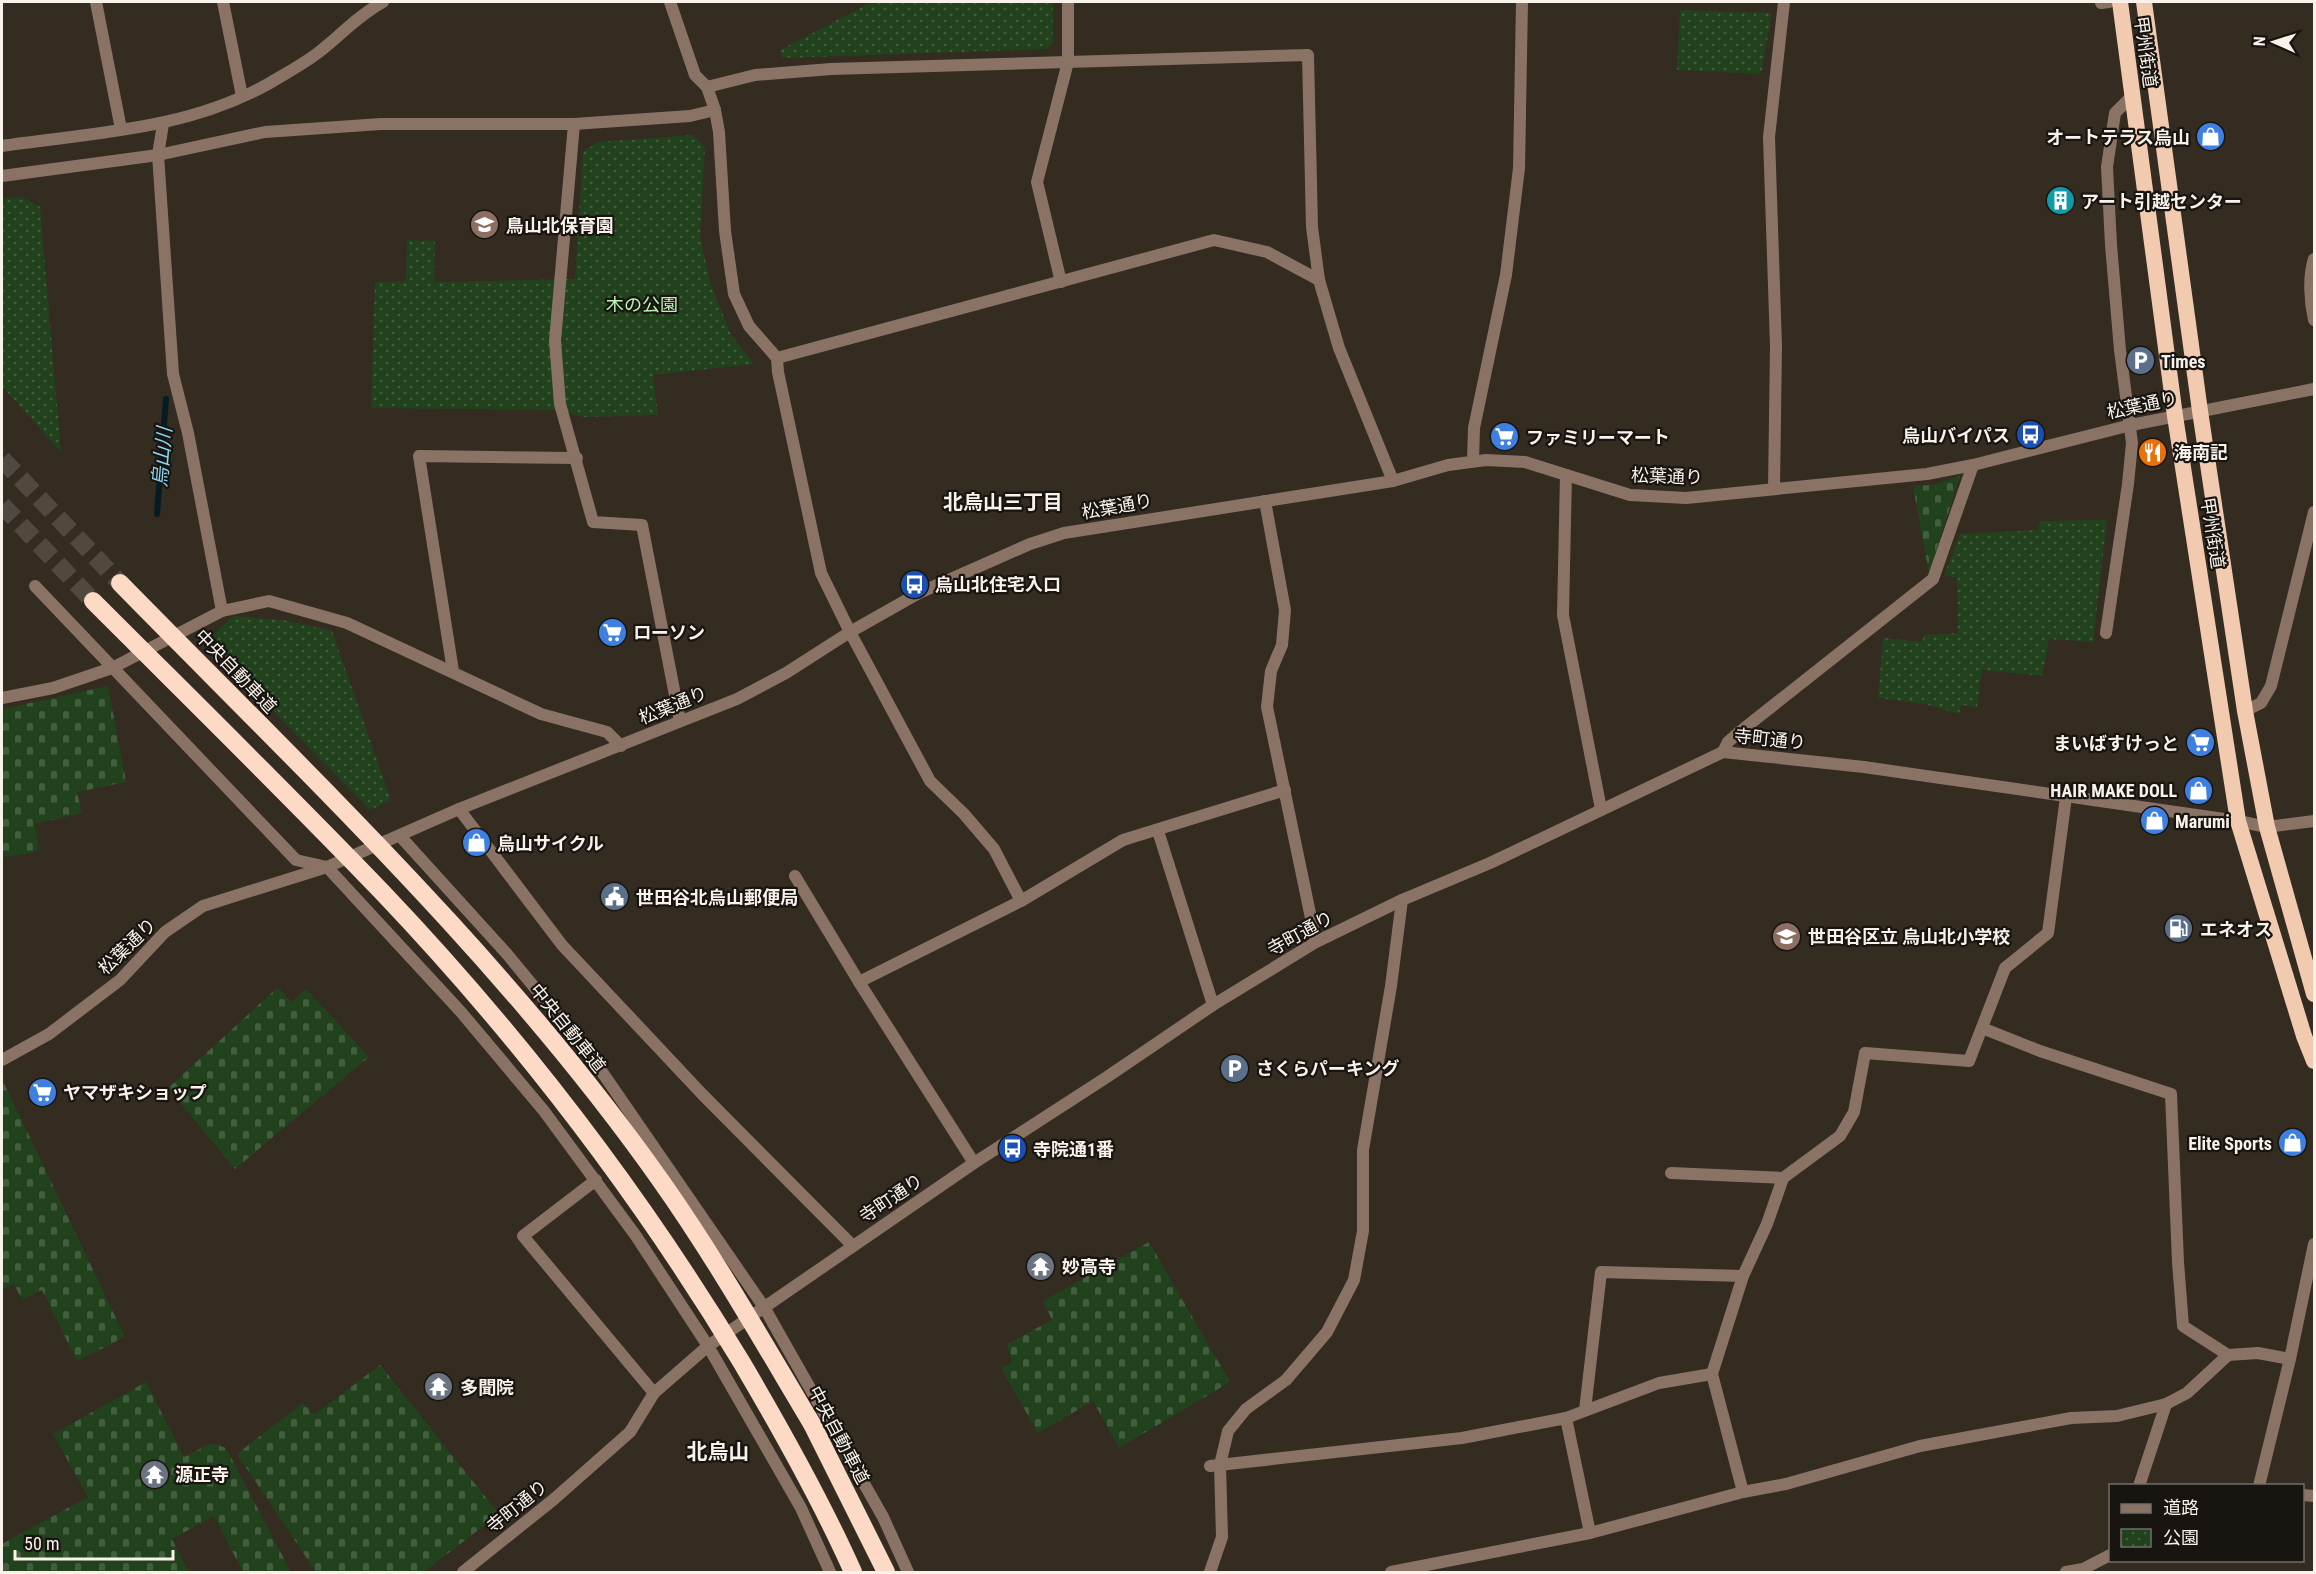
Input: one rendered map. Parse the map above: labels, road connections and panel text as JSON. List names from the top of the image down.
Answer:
{
  "streets": {
    "highway": ["甲州街道", "中央自動車道"],
    "street": ["松葉通り", "寺町通り"]
  },
  "crossings": [
    ["甲州街道", "松葉通り"],
    ["甲州街道", "寺町通り"]
  ],
  "districts": ["北烏山三丁目", "北烏山"],
  "water": ["烏山川"],
  "parks": ["木の公園"],
  "places": {
    "shop": [
      "オートテラス烏山",
      "HAIR MAKE DOLL",
      "Marumi",
      "烏山サイクル",
      "Elite Sports"
    ],
    "building": ["アート引越センター"],
    "school or university": ["鳥山北保育園", "世田谷区立 烏山北小学校"],
    "parking": ["Times", "さくらパーキング"],
    "bus stop": ["烏山バイパス", "烏山北住宅入口", "寺院通1番"],
    "supermarket": [
      "ファミリーマート",
      "ローソン",
      "まいばすけっと",
      "ヤマザキショップ"
    ],
    "restaurant": ["海南記"],
    "public building": ["世田谷北烏山郵便局"],
    "fuel station": ["エネオス"],
    "temple": ["妙高寺", "多聞院", "源正寺"]
  },
  "legend": ["道路", "公園"],
  "scale_bar": "50 m",
  "north": "left"
}
